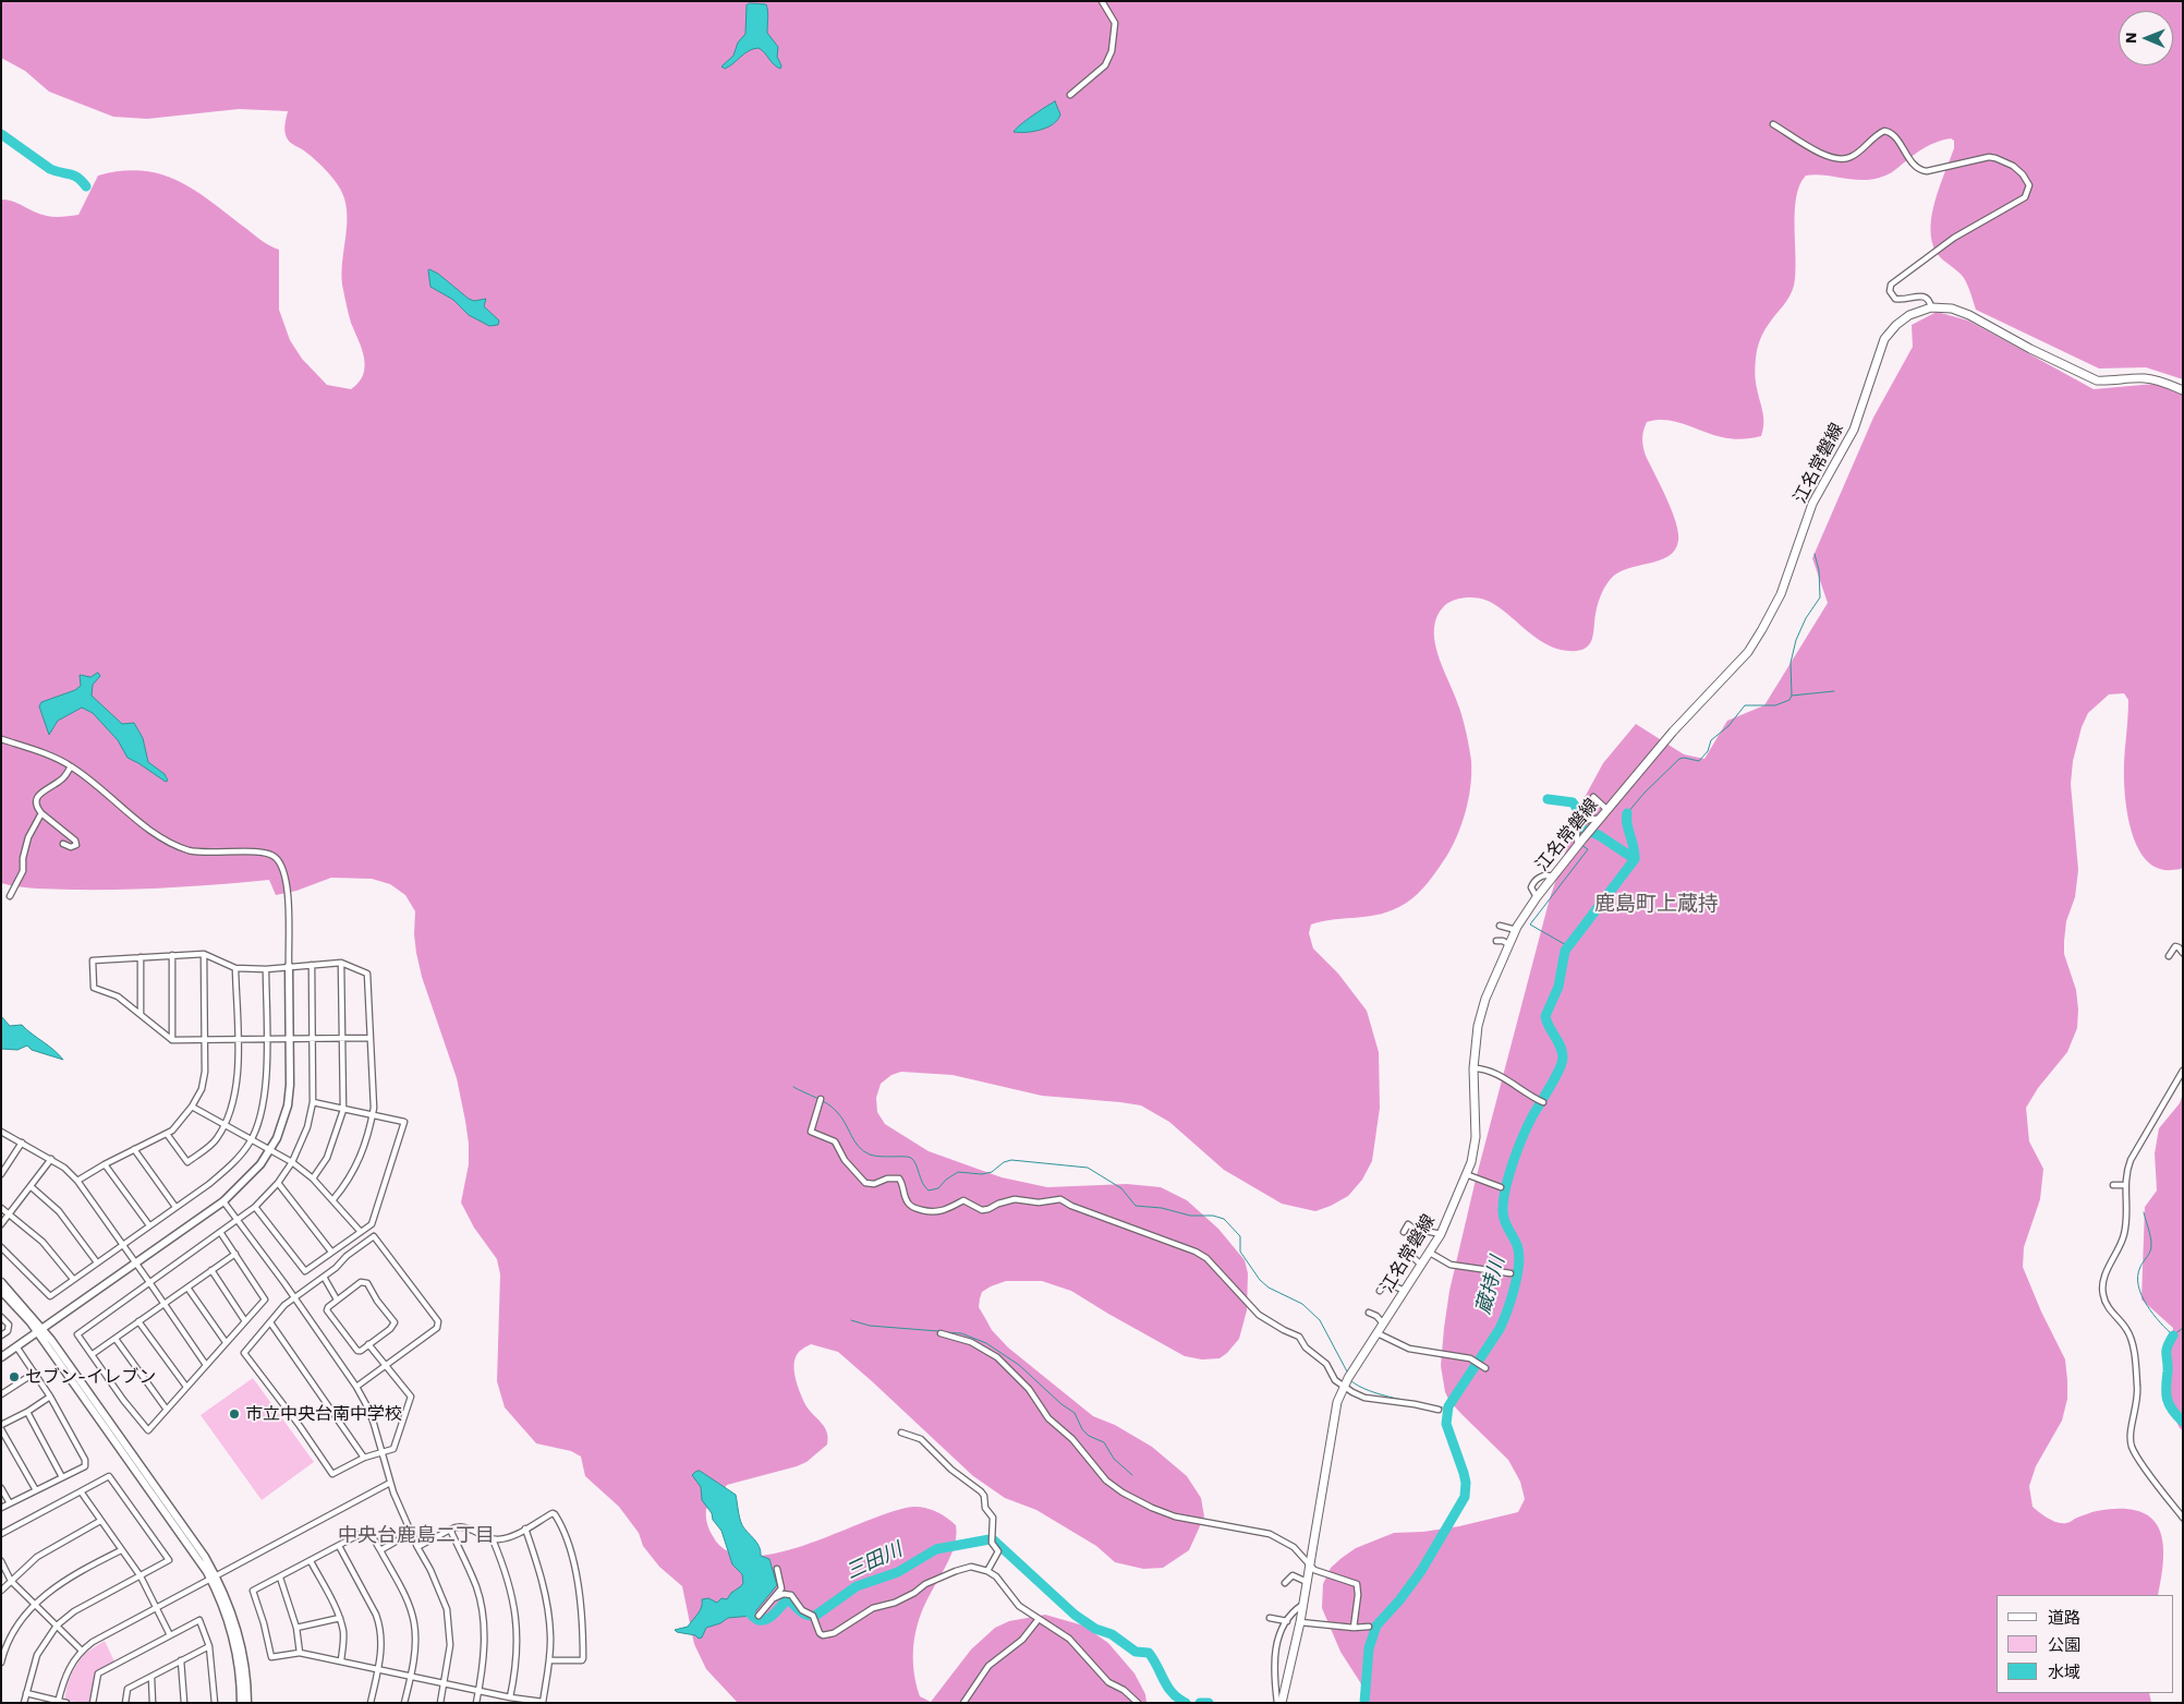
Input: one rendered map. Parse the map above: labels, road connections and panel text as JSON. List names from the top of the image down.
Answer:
{
  "streets": {
    "main road": ["江名常磐線"]
  },
  "districts": ["鹿島町上蔵持", "中央台鹿島二丁目"],
  "water": ["蔵持川", "三田川"],
  "places": ["セブン-イレブン", "市立中央台南中学校"],
  "legend": ["道路", "公園", "水域"],
  "north": "left"
}
